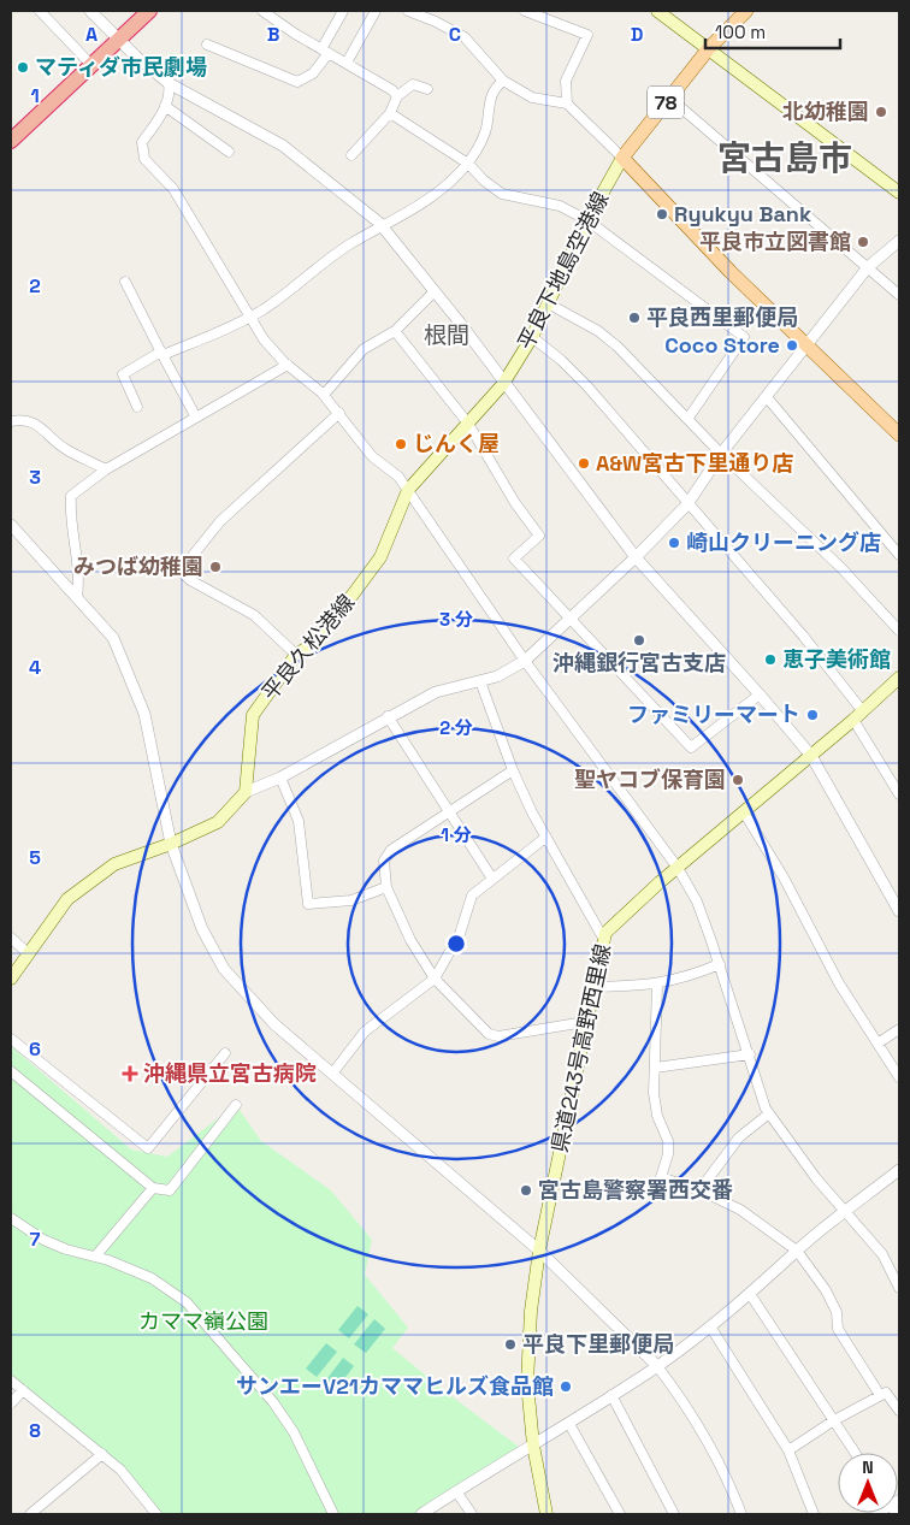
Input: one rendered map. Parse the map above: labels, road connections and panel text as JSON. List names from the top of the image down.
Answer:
{
  "streets": {
    "main road": [
      "78",
      "平良下地島空港線",
      "平良久松港線",
      "県道243号高野西里線"
    ]
  },
  "crossings": [
    ["78", "平良下地島空港線"],
    ["平良下地島空港線", "平良久松港線"]
  ],
  "districts": ["宮古島市", "根間"],
  "parks": ["カママ嶺公園"],
  "places": {
    "other": [
      "マティダ市民劇場",
      "北幼稚園",
      "Ryukyu Bank",
      "平良市立図書館",
      "平良西里郵便局",
      "Coco Store",
      "じんく屋",
      "A&W宮古下里通り店",
      "崎山クリーニング店",
      "みつば幼稚園",
      "沖縄銀行宮古支店",
      "恵子美術館",
      "ファミリーマート",
      "聖ヤコブ保育園",
      "宮古島警察署西交番",
      "平良下里郵便局",
      "サンエーV21カママヒルズ食品館"
    ],
    "health": ["沖縄県立宮古病院"]
  },
  "scale_bar": "100 m",
  "north": "top",
  "grid": {
    "columns": [
      "A",
      "B",
      "C",
      "D"
    ],
    "rows": [
      "1",
      "2",
      "3",
      "4",
      "5",
      "6",
      "7",
      "8"
    ]
  },
  "rings": ["3 分", "2 分", "1 分"]
}
